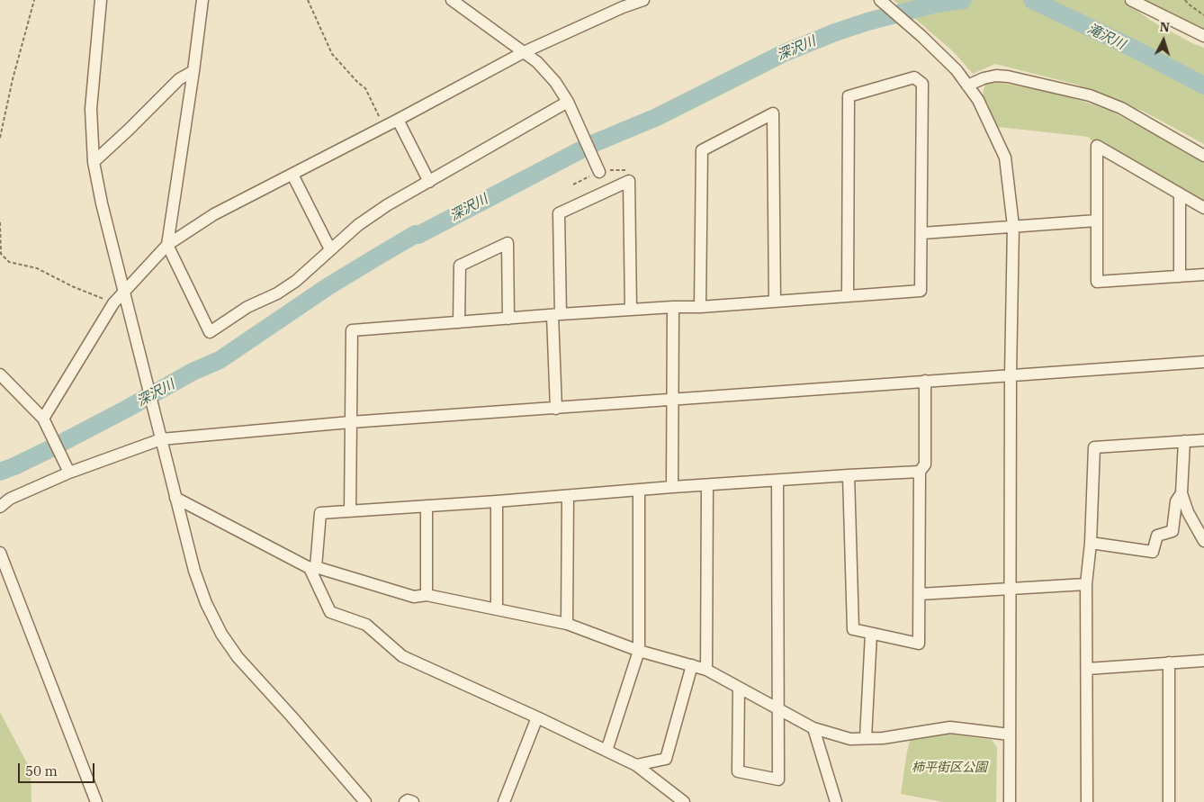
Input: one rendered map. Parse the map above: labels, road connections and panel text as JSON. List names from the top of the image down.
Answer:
{
  "water": ["滝沢川", "深沢川"],
  "parks": ["柿平街区公園"],
  "scale_bar": "50 m",
  "north": "top"
}
